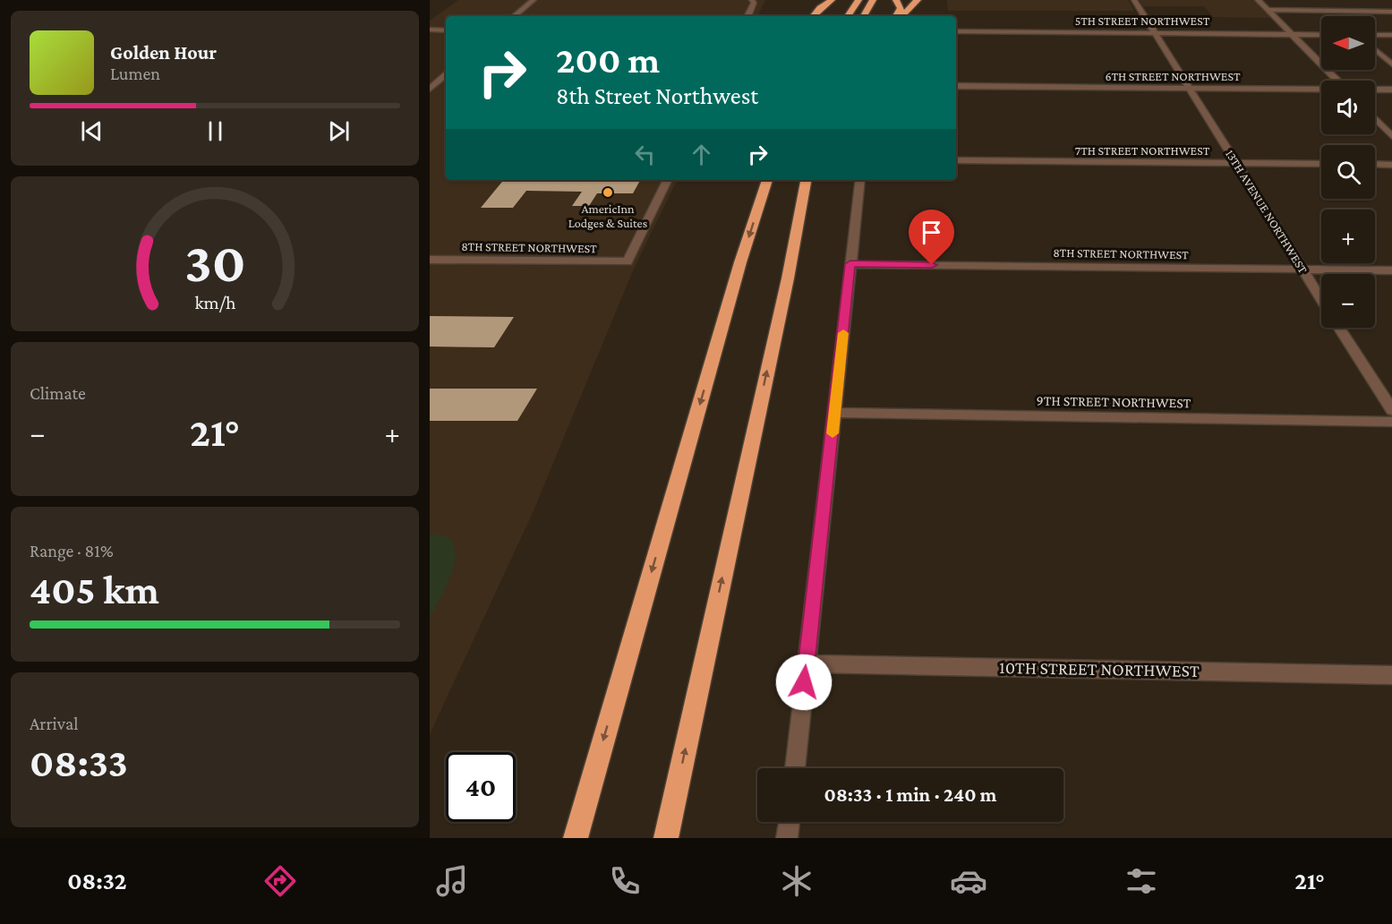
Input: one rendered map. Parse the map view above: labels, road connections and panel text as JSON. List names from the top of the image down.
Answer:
{
  "streets": {
    "street": [
      "5TH STREET NORTHWEST",
      "6TH STREET NORTHWEST",
      "7TH STREET NORTHWEST",
      "13TH AVENUE NORTHWEST",
      "8TH STREET NORTHWEST",
      "9TH STREET NORTHWEST",
      "10TH STREET NORTHWEST"
    ]
  },
  "crossings": [
    ["5TH STREET NORTHWEST", "13TH AVENUE NORTHWEST"],
    ["6TH STREET NORTHWEST", "13TH AVENUE NORTHWEST"],
    ["7TH STREET NORTHWEST", "13TH AVENUE NORTHWEST"],
    ["13TH AVENUE NORTHWEST", "8TH STREET NORTHWEST"]
  ],
  "places": ["AmericInn Lodges & Suites"],
  "north": "left",
  "page": {
    "map_buttons": ["+", "−"],
    "turn": ["200 m", "8th Street Northwest"],
    "song": ["Golden Hour", "Lumen"],
    "tile": [
      "Climate",
      ["Range · 81%", "405 km"],
      ["Arrival", "08:33"]
    ],
    "heat": ["−", "21°", "+"],
    "limit": "40",
    "trip": "08:33 · 1 min · 240 m",
    "tabs": ["08:32", "21°"],
    "gauge": ["30", "km/h"]
  }
}
